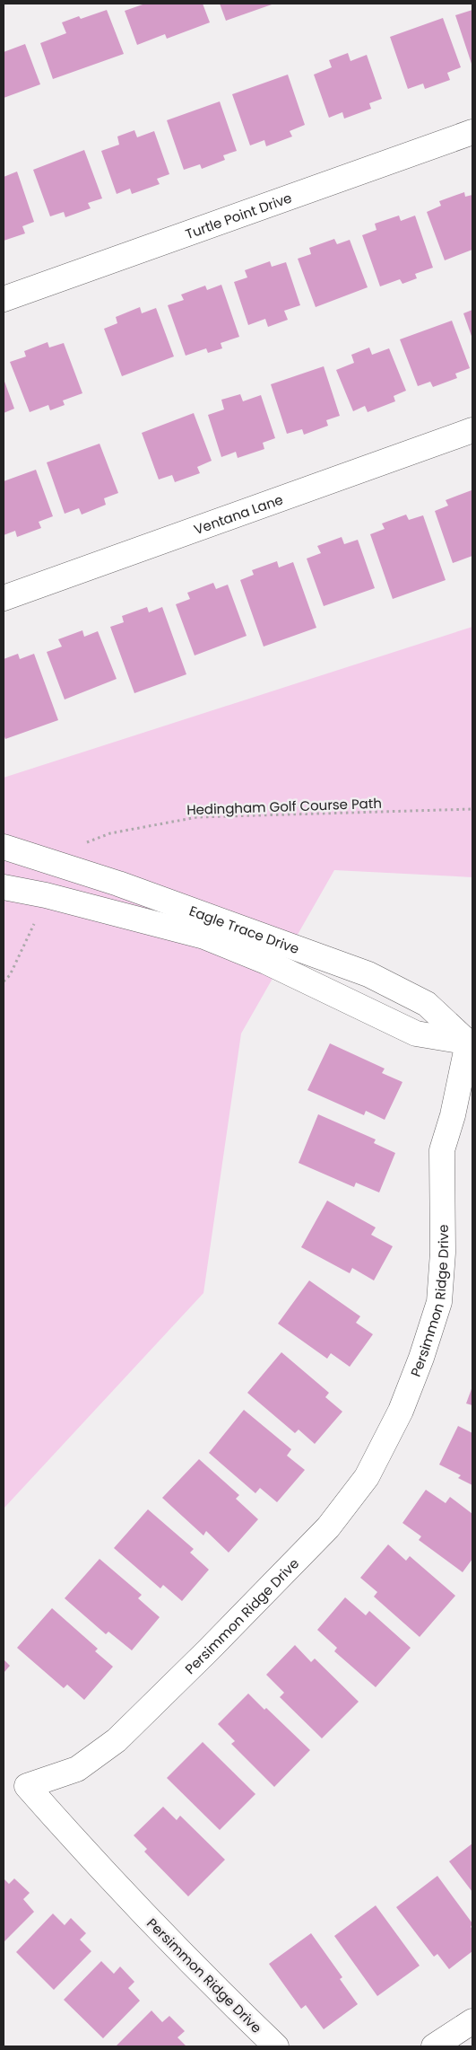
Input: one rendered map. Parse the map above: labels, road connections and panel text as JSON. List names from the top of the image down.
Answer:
{
  "streets": {
    "street": [
      "Turtle Point Drive",
      "Ventana Lane",
      "Eagle Trace Drive",
      "Persimmon Ridge Drive"
    ],
    "path": ["Hedingham Golf Course Path"]
  },
  "crossings": [
    ["Eagle Trace Drive", "Persimmon Ridge Drive"]
  ]
}
